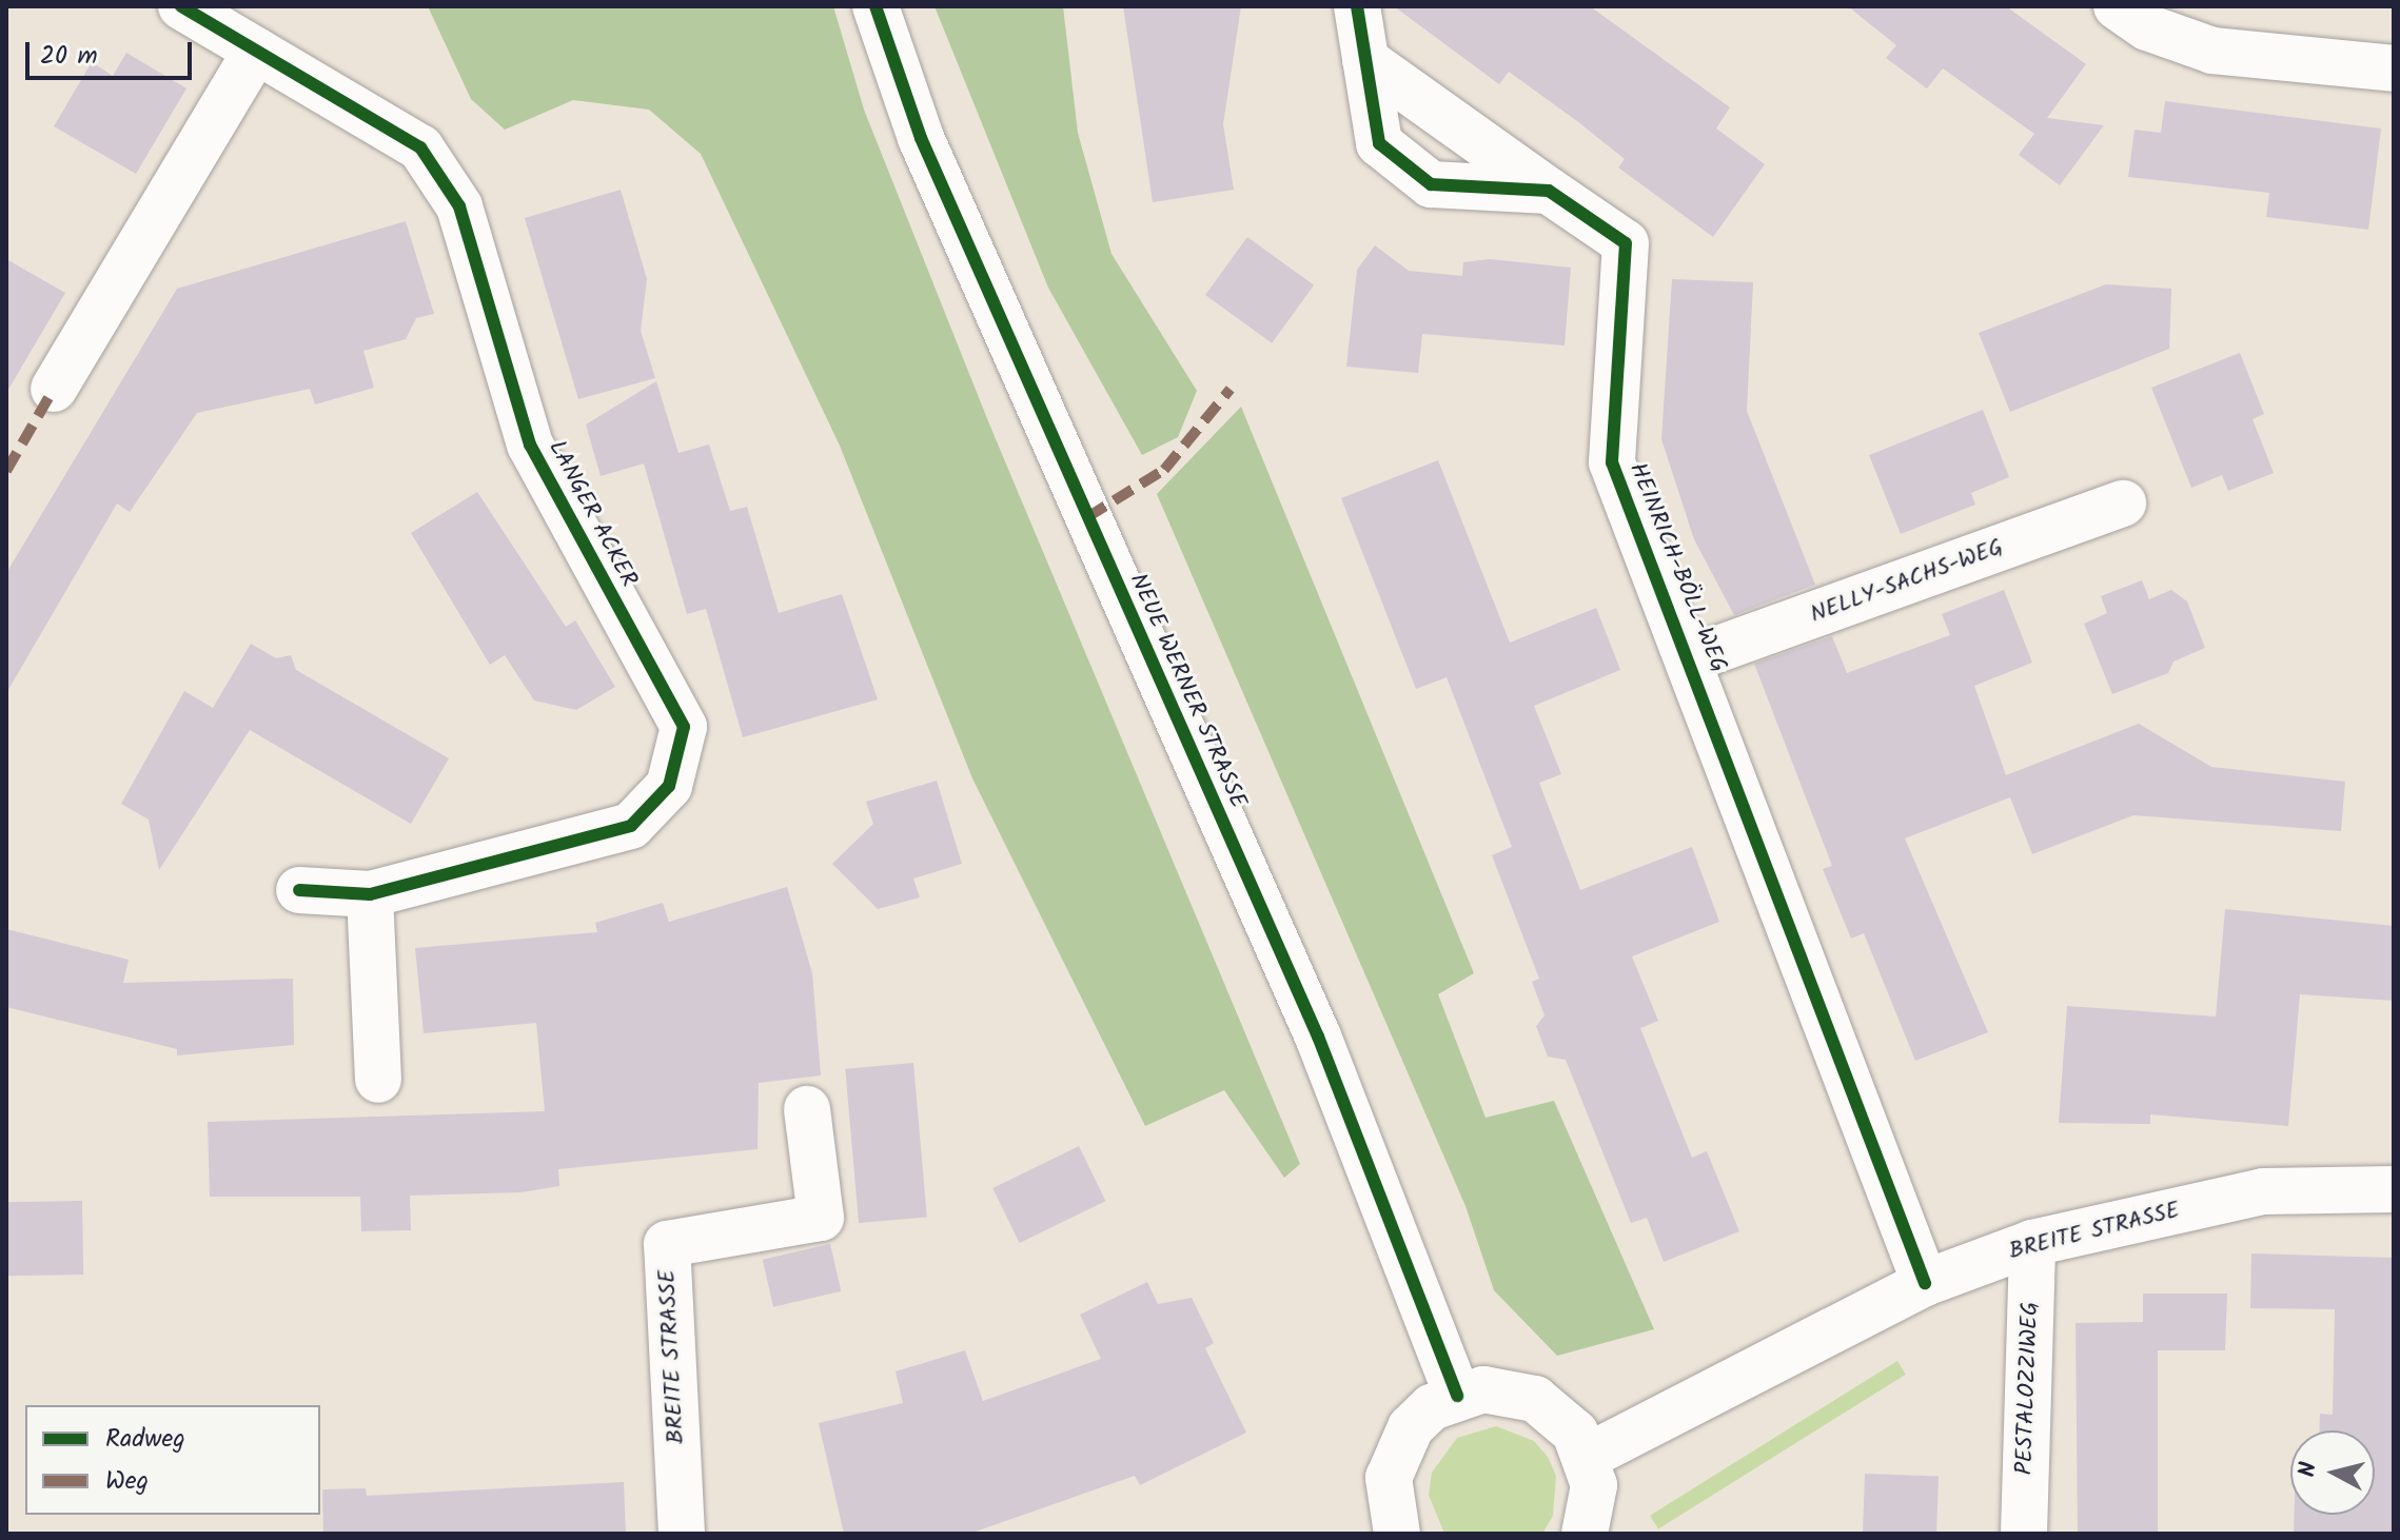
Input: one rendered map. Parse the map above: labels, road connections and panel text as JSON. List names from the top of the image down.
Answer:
{
  "streets": {
    "street": [
      "LANGER ACKER",
      "HEINRICH-BÖLL-WEG",
      "NELLY-SACHS-WEG",
      "NEUE WERNER STRASSE",
      "BREITE STRASSE",
      "PESTALOZZIWEG"
    ]
  },
  "crossings": [
    ["HEINRICH-BÖLL-WEG", "NELLY-SACHS-WEG"],
    ["HEINRICH-BÖLL-WEG", "BREITE STRASSE"],
    ["BREITE STRASSE", "PESTALOZZIWEG"]
  ],
  "legend": ["Radweg", "Weg"],
  "scale_bar": "20 m",
  "north": "left"
}
